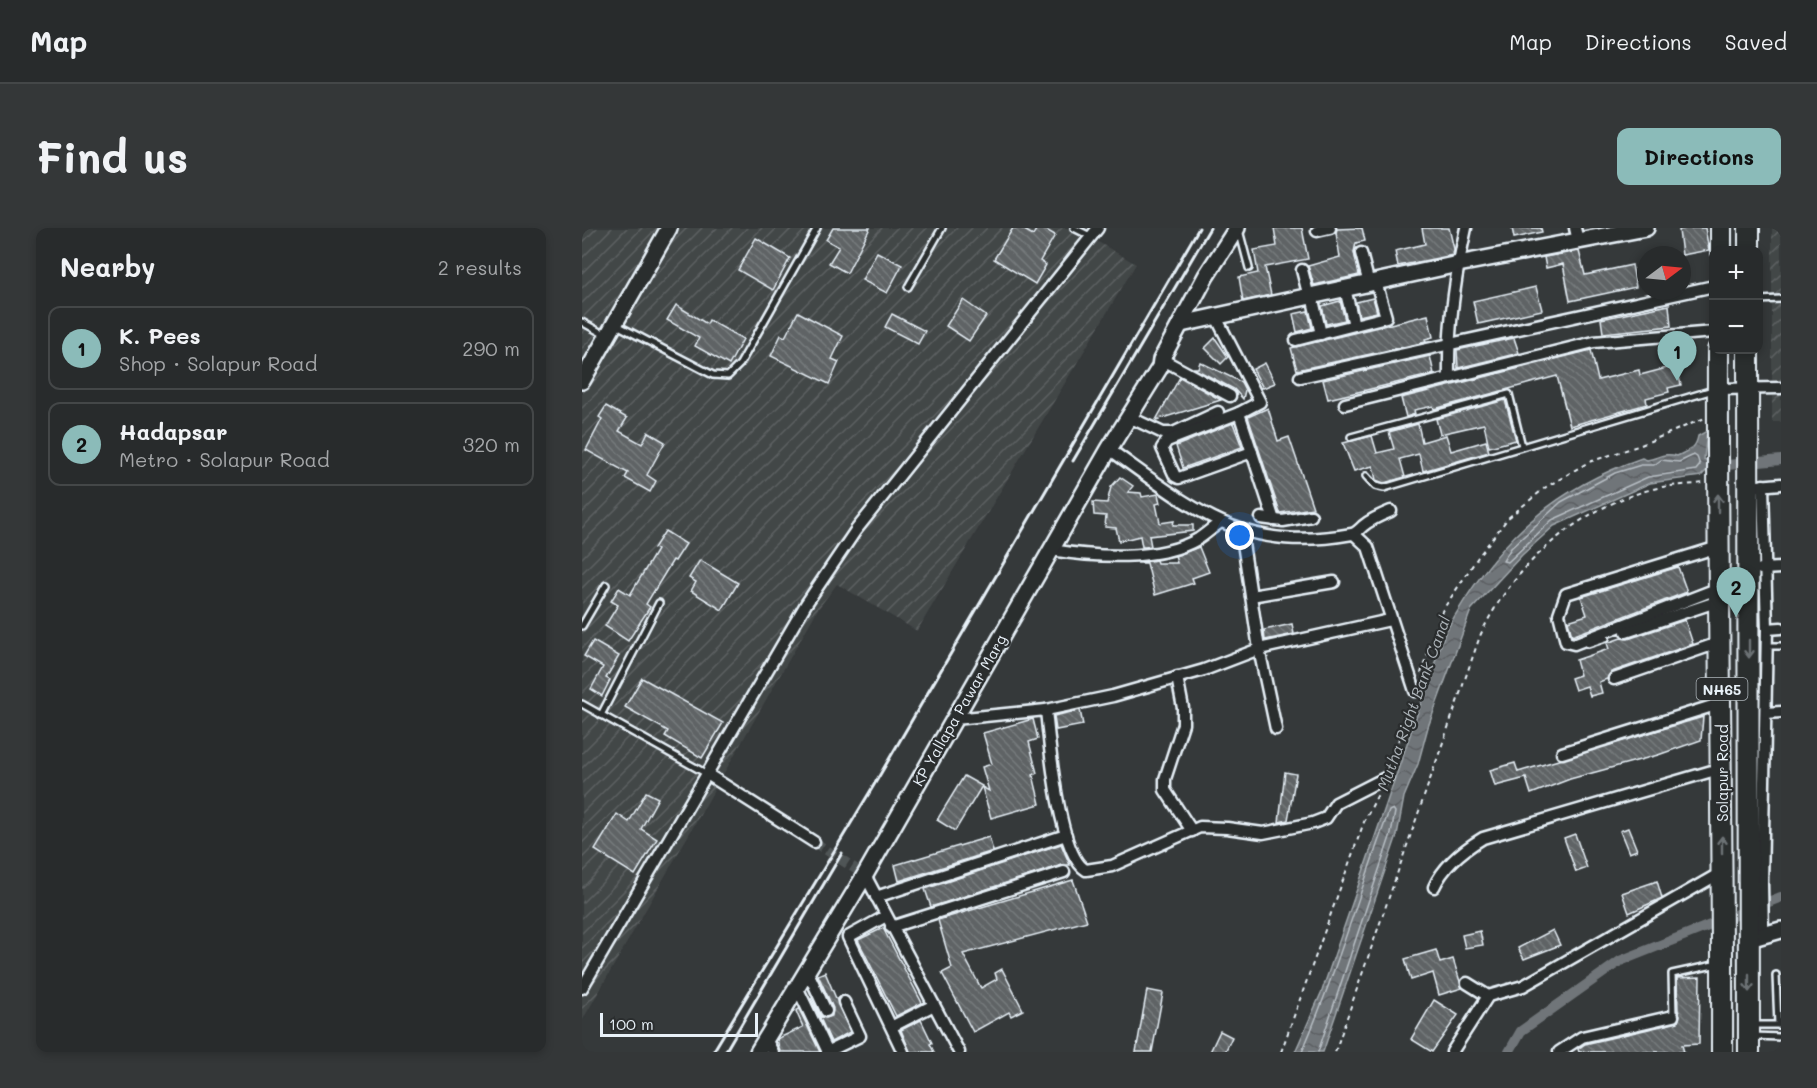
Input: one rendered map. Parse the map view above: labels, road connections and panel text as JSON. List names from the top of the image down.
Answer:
{
  "streets": {
    "highway": ["NH65", "Solapur Road"],
    "street": ["KP Yallapa Pawar Marg"]
  },
  "water": ["Mutha Right Bank Canal"],
  "scale_bar": "100 m",
  "north": "right",
  "page": {
    "header": "Map",
    "nav": ["Map", "Directions", "Saved"],
    "buttons": "Directions",
    "title": "Find us",
    "heading": ["Nearby", "2 results"],
    "map_buttons": ["+", "−"],
    "list": [
      {
        "mark": "1",
        "name": "K. Pees",
        "note": "Shop · Solapur Road",
        "value": "290 m"
      },
      {
        "mark": "2",
        "name": "Hadapsar",
        "note": "Metro · Solapur Road",
        "value": "320 m"
      }
    ],
    "pins": ["1", "2"],
    "scale": "100 m"
  }
}
